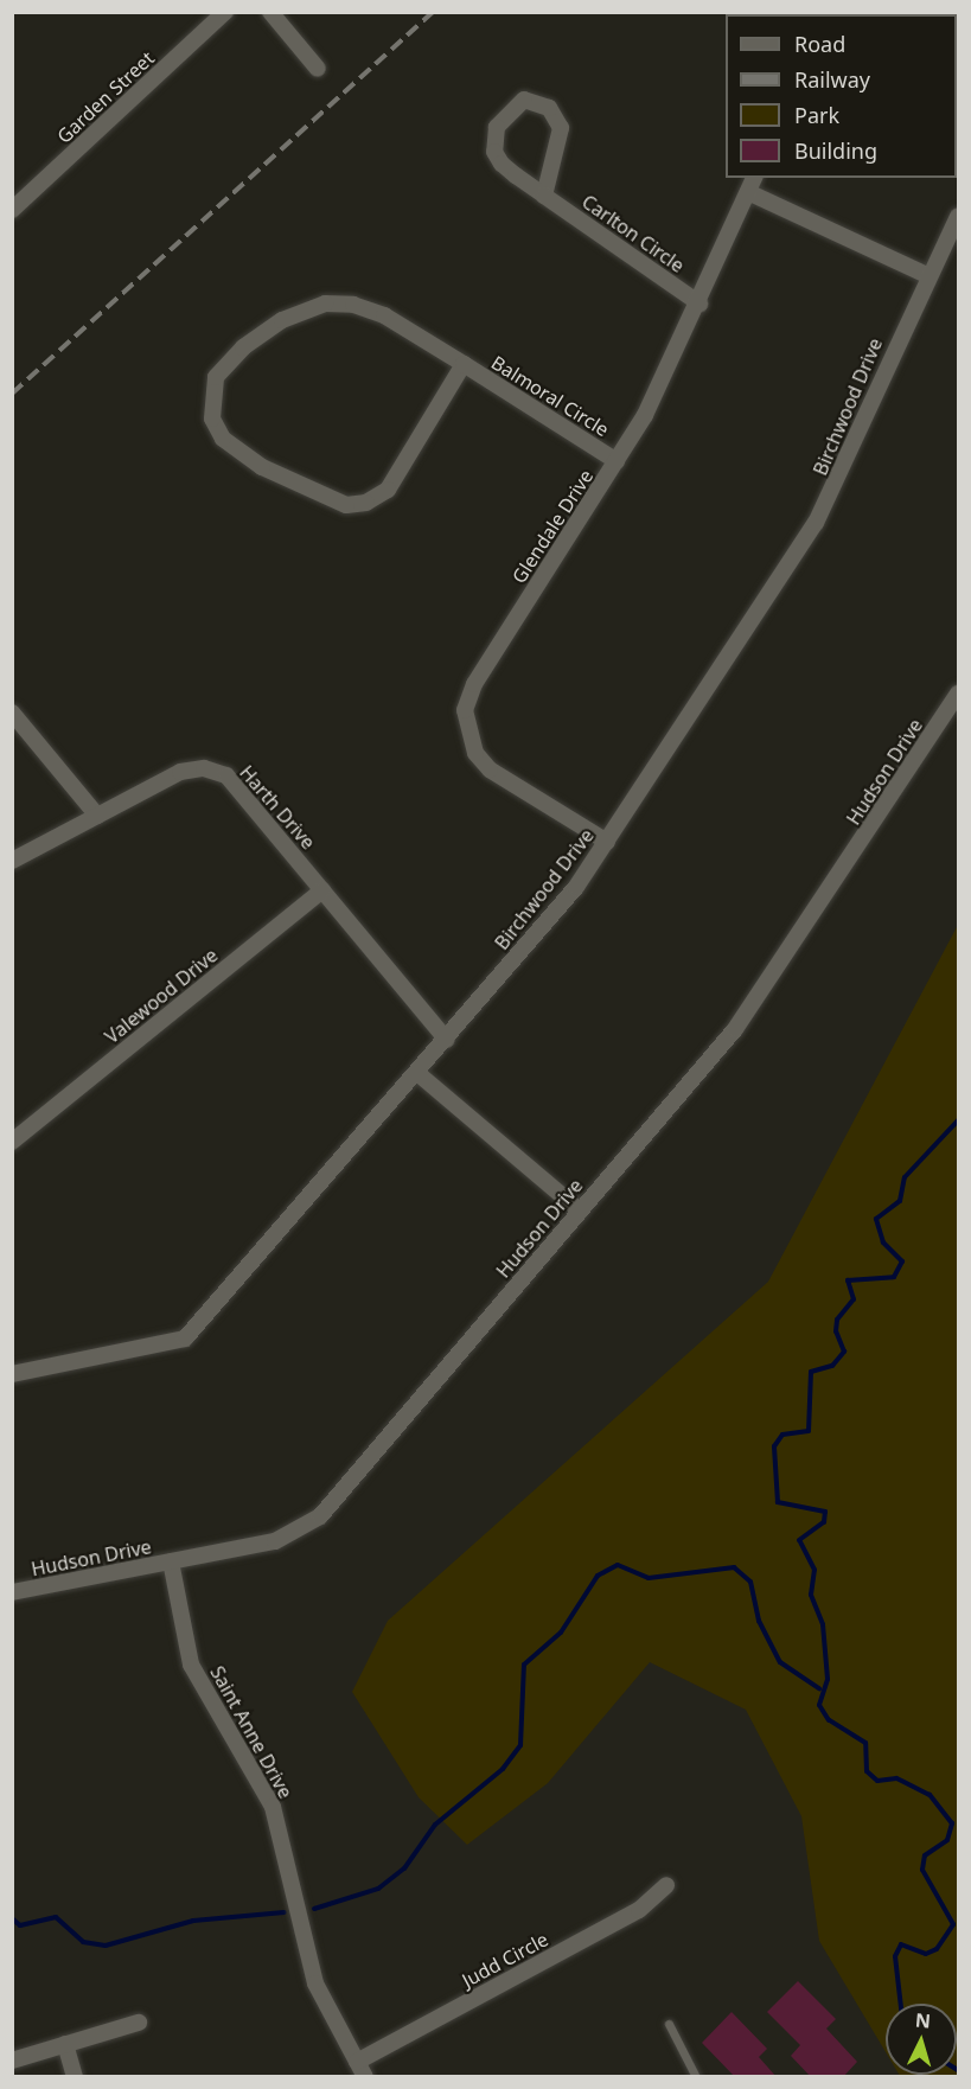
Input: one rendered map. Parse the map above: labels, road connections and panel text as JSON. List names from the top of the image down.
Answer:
{
  "streets": {
    "street": [
      "Garden Street",
      "Carlton Circle",
      "Balmoral Circle",
      "Birchwood Drive",
      "Glendale Drive",
      "Hudson Drive",
      "Harth Drive",
      "Valewood Drive",
      "Saint Anne Drive",
      "Judd Circle"
    ]
  },
  "crossings": [
    ["Carlton Circle", "Glendale Drive"],
    ["Balmoral Circle", "Glendale Drive"],
    ["Birchwood Drive", "Glendale Drive"],
    ["Birchwood Drive", "Harth Drive"],
    ["Hudson Drive", "Saint Anne Drive"],
    ["Harth Drive", "Valewood Drive"],
    ["Saint Anne Drive", "Judd Circle"]
  ],
  "legend": [
    "Road",
    "Railway",
    "Park",
    "Building"
  ],
  "north": "top"
}
